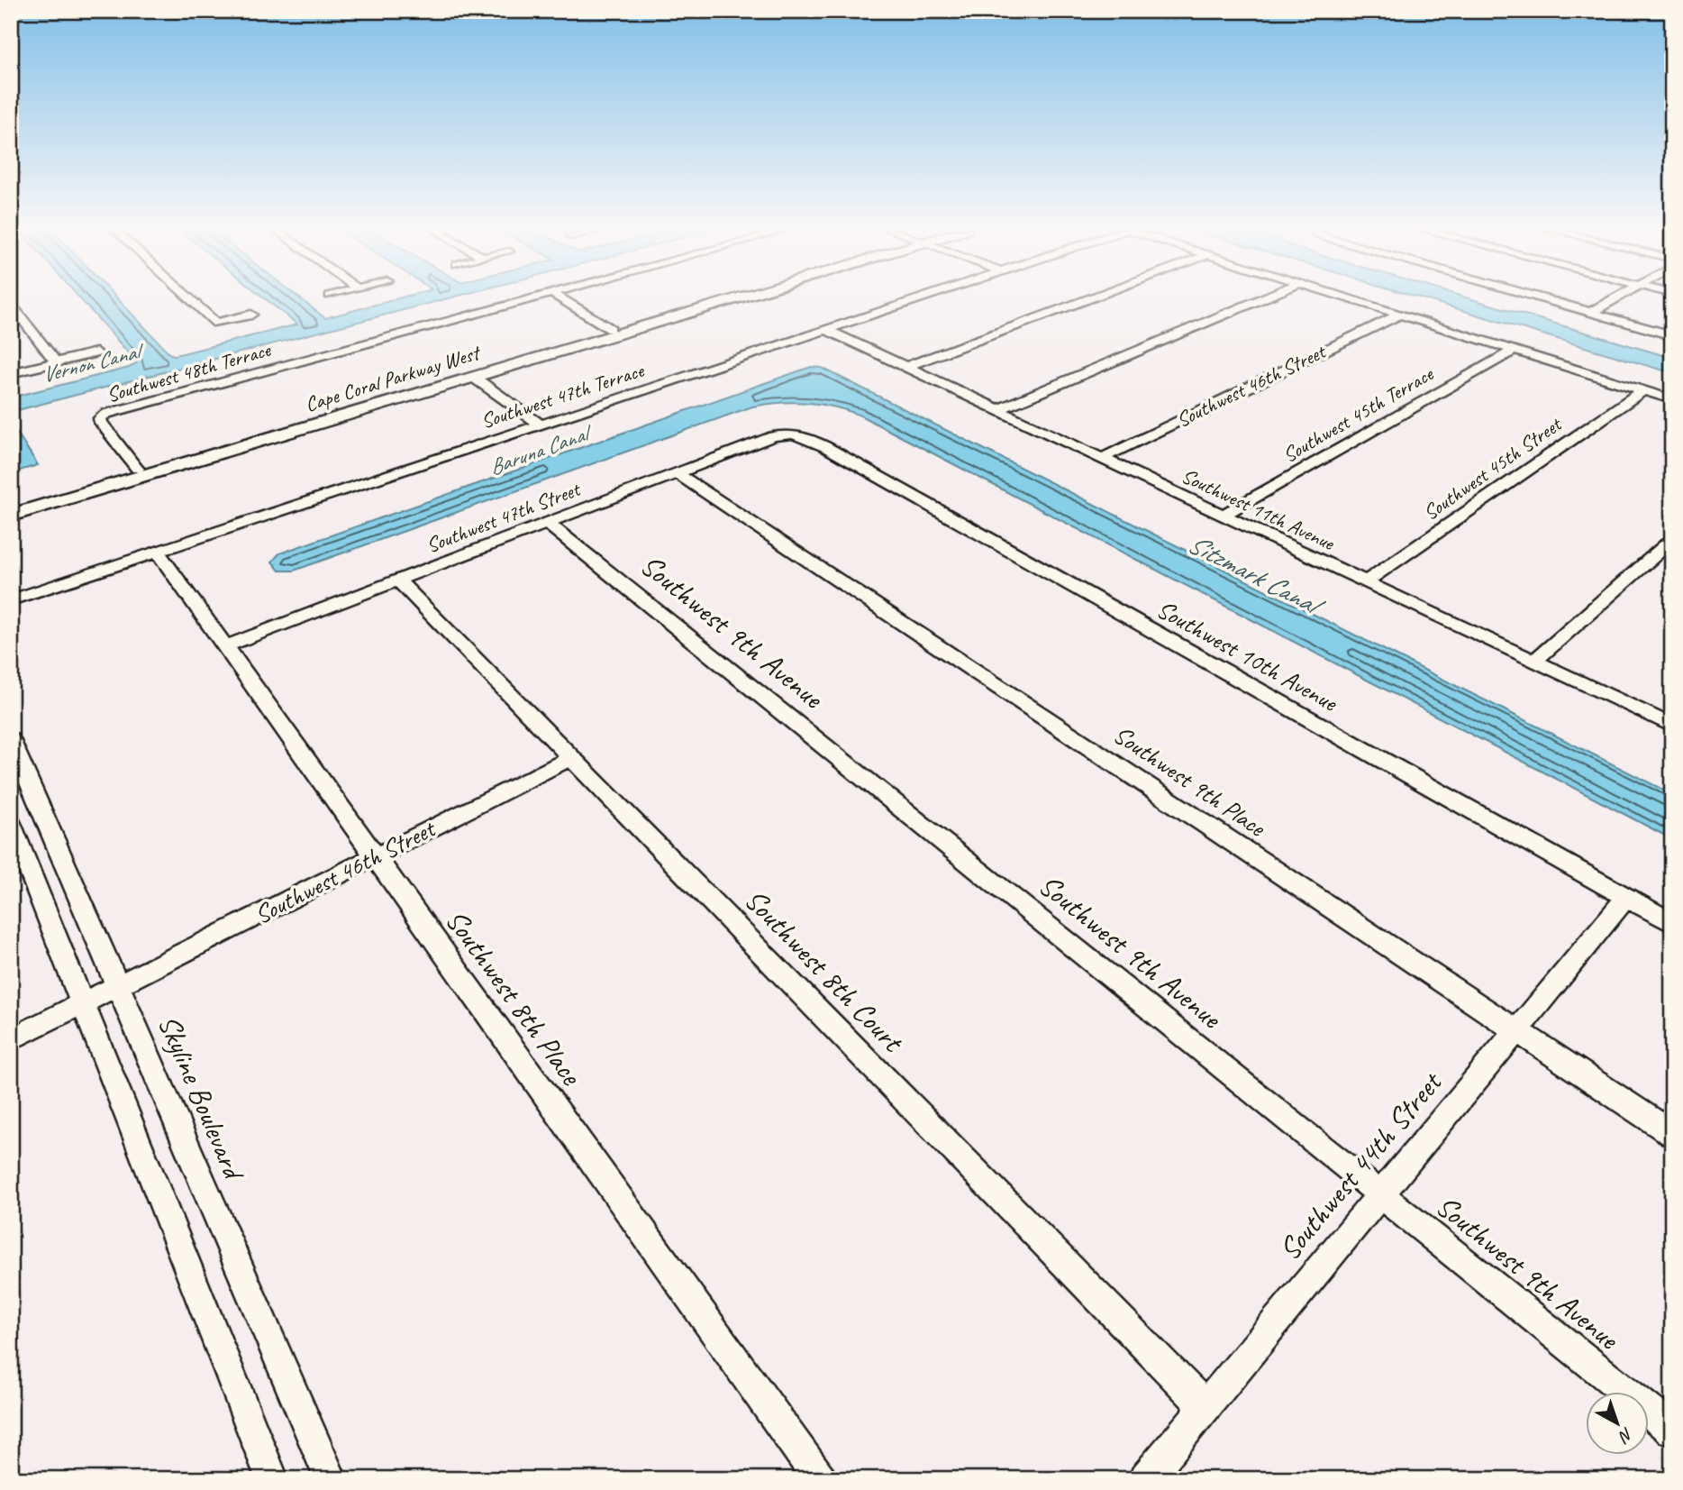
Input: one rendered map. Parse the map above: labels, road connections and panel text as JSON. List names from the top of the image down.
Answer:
{
  "streets": {
    "main road": ["Cape Coral Parkway West"],
    "street": [
      "Southwest 48th Terrace",
      "Southwest 46th Street",
      "Southwest 47th Terrace",
      "Southwest 45th Terrace",
      "Southwest 45th Street",
      "Southwest 11th Avenue",
      "Southwest 47th Street",
      "Southwest 9th Avenue",
      "Southwest 10th Avenue",
      "Southwest 9th Place",
      "Southwest 8th Court",
      "Southwest 8th Place",
      "Skyline Boulevard",
      "Southwest 44th Street"
    ]
  },
  "crossings": [
    ["Southwest 48th Terrace", "Cape Coral Parkway West"],
    ["Southwest 46th Street", "Southwest 11th Avenue"],
    ["Southwest 46th Street", "Southwest 8th Court"],
    ["Southwest 46th Street", "Southwest 8th Place"],
    ["Southwest 46th Street", "Skyline Boulevard"],
    ["Southwest 47th Terrace", "Southwest 11th Avenue"],
    ["Southwest 47th Terrace", "Southwest 8th Place"],
    ["Southwest 45th Terrace", "Southwest 11th Avenue"],
    ["Southwest 45th Street", "Southwest 11th Avenue"],
    ["Southwest 47th Street", "Southwest 9th Avenue"],
    ["Southwest 47th Street", "Southwest 10th Avenue"],
    ["Southwest 47th Street", "Southwest 9th Place"],
    ["Southwest 47th Street", "Southwest 8th Court"],
    ["Southwest 47th Street", "Southwest 8th Place"],
    ["Southwest 9th Avenue", "Southwest 44th Street"],
    ["Southwest 10th Avenue", "Southwest 44th Street"],
    ["Southwest 9th Place", "Southwest 44th Street"],
    ["Southwest 8th Court", "Southwest 44th Street"]
  ],
  "water": ["Vernon Canal", "Baruna Canal", "Sitzmark Canal"],
  "north": "bottom right"
}
